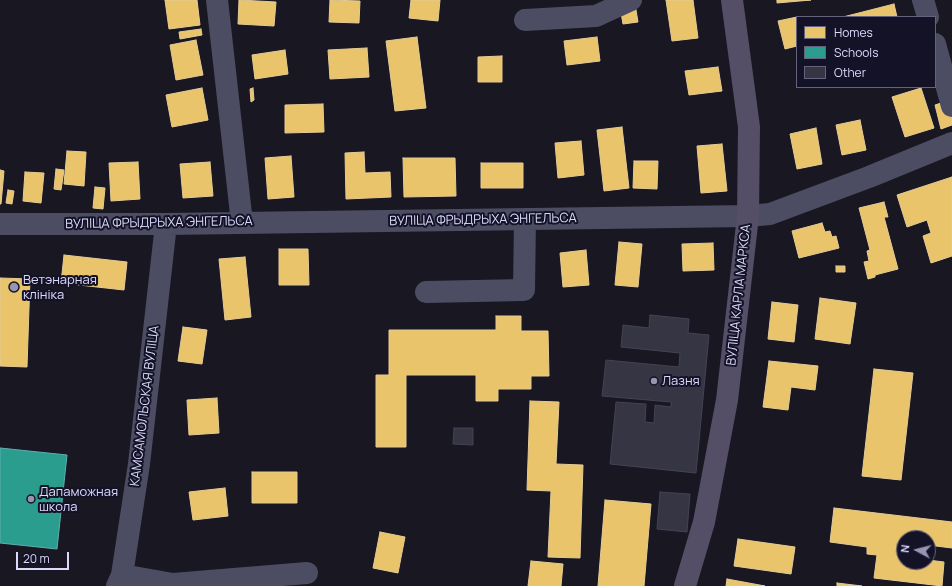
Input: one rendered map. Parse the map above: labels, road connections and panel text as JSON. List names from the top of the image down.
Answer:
{
  "streets": {
    "main road": ["ВУЛІЦА КАРЛА МАРКСА"],
    "street": ["ВУЛІЦА ФРЫДРЫХА ЭНГЕЛЬСА", "КАМСАМОЛЬСКАЯ ВУЛІЦА"]
  },
  "crossings": [
    ["ВУЛІЦА ФРЫДРЫХА ЭНГЕЛЬСА", "ВУЛІЦА КАРЛА МАРКСА"],
    ["ВУЛІЦА ФРЫДРЫХА ЭНГЕЛЬСА", "КАМСАМОЛЬСКАЯ ВУЛІЦА"]
  ],
  "places": ["Ветэнарная клініка", "Лазня", "Дапаможная школа"],
  "legend": ["Homes", "Schools", "Other"],
  "scale_bar": "20 m",
  "north": "left"
}
